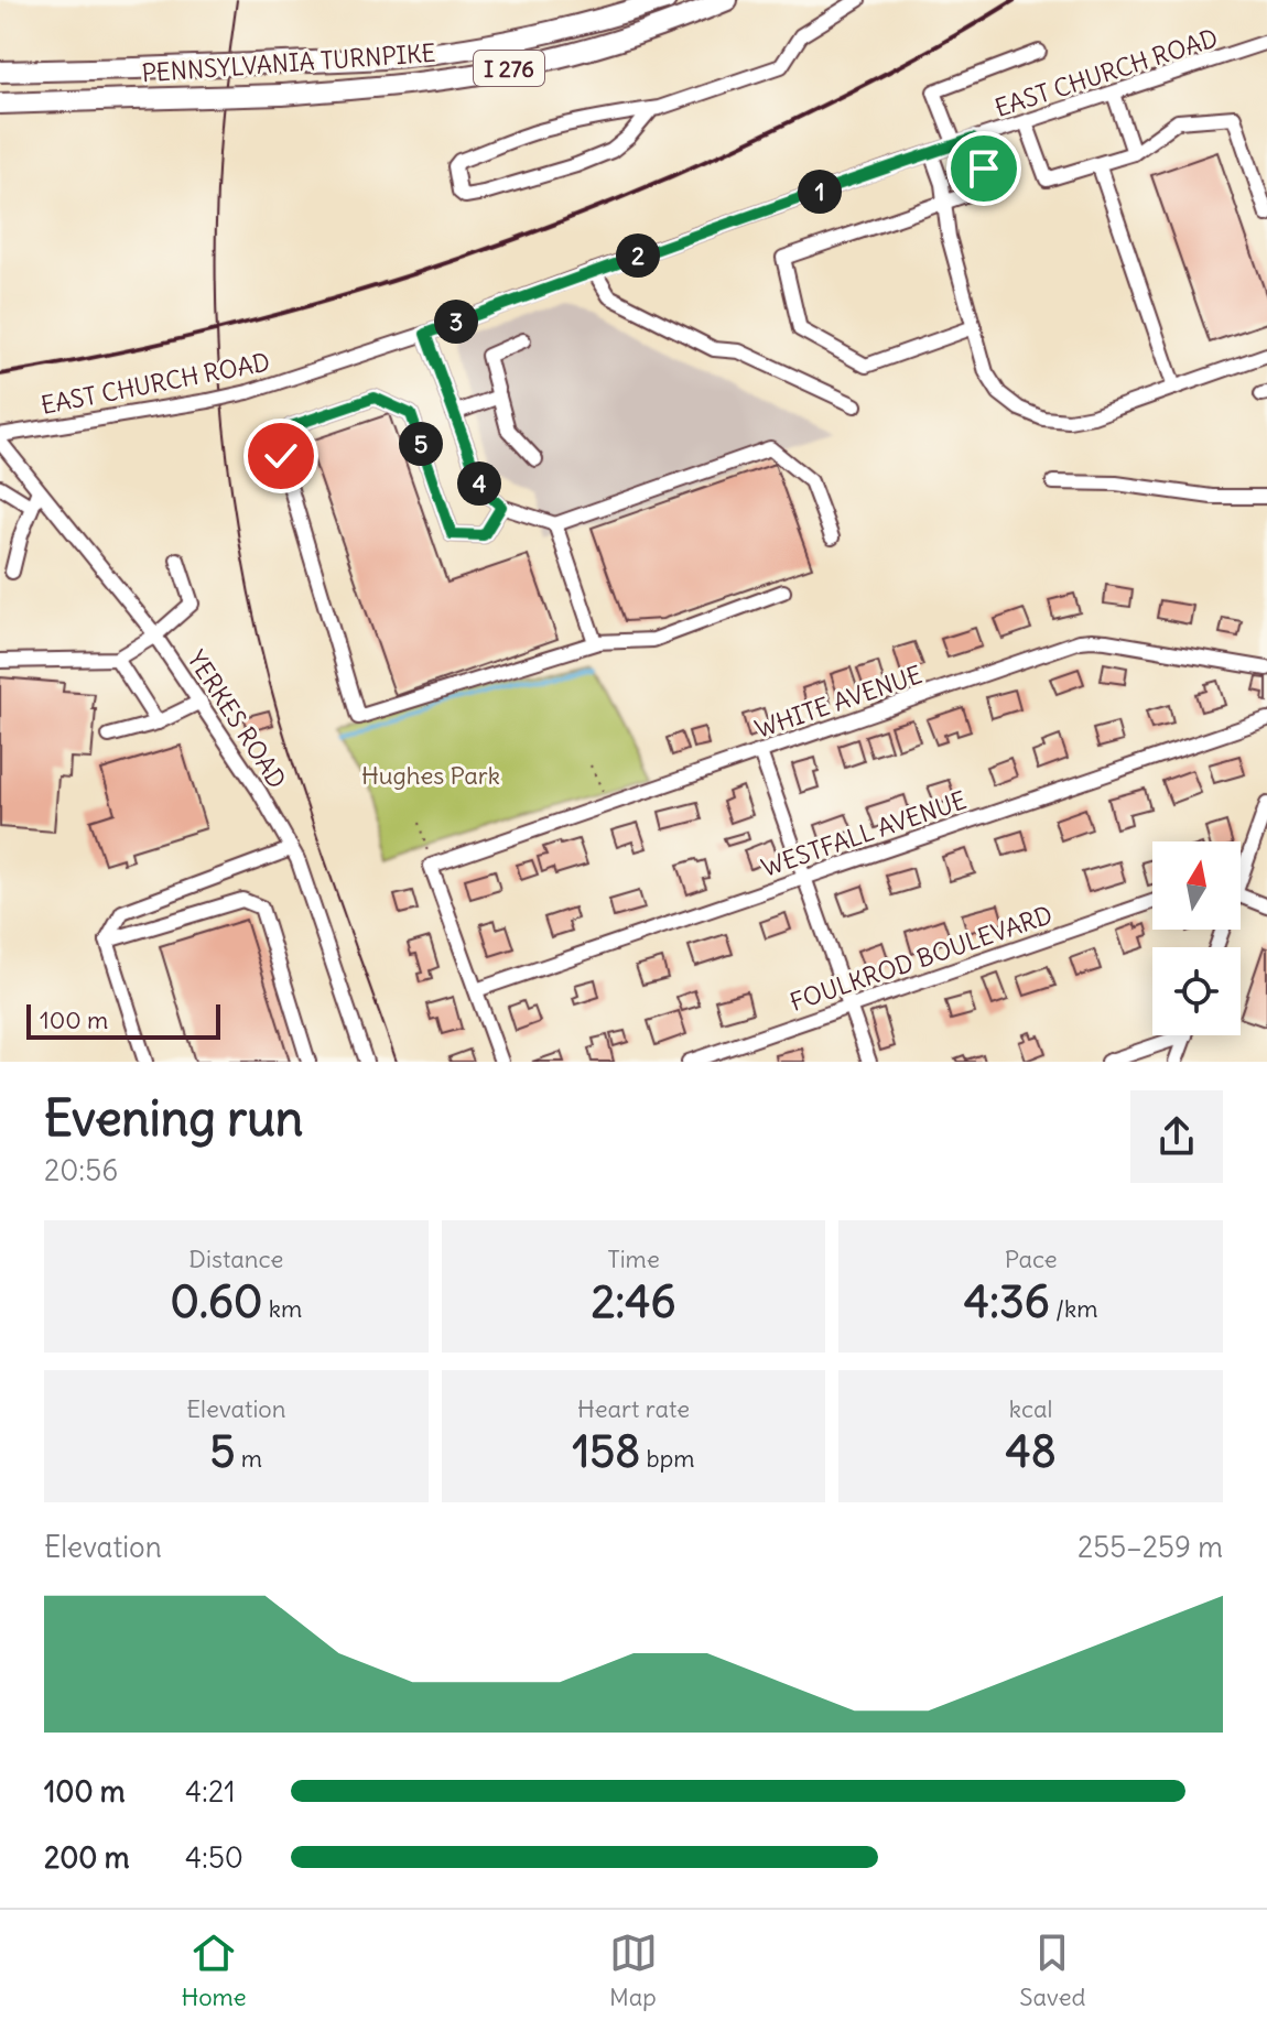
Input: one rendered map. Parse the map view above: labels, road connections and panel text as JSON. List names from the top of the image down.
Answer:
{
  "streets": {
    "highway": ["PENNSYLVANIA TURNPIKE", "I 276"],
    "street": [
      "EAST CHURCH ROAD",
      "WHITE AVENUE",
      "YERKES ROAD",
      "WESTFALL AVENUE",
      "FOULKROD BOULEVARD"
    ]
  },
  "crossings": [
    ["EAST CHURCH ROAD", "YERKES ROAD"]
  ],
  "parks": ["Hughes Park"],
  "scale_bar": "100 m",
  "north": "top",
  "page": {
    "pins": [
      "1",
      "2",
      "3",
      "5",
      "4"
    ],
    "scale": "100 m",
    "heading": ["Evening run", "20:56"],
    "stats": [
      ["Distance", "0.60 km"],
      ["Time", "2:46"],
      ["Pace", "4:36 /km"],
      ["Elevation", "5 m"],
      ["Heart rate", "158 bpm"],
      ["kcal", "48"]
    ],
    "chart": ["Elevation", "255–259 m"],
    "list": [
      {
        "name": "100 m",
        "note": "4:21"
      },
      {
        "name": "200 m",
        "note": "4:50"
      }
    ],
    "tabs": ["Home", "Map", "Saved"]
  }
}
